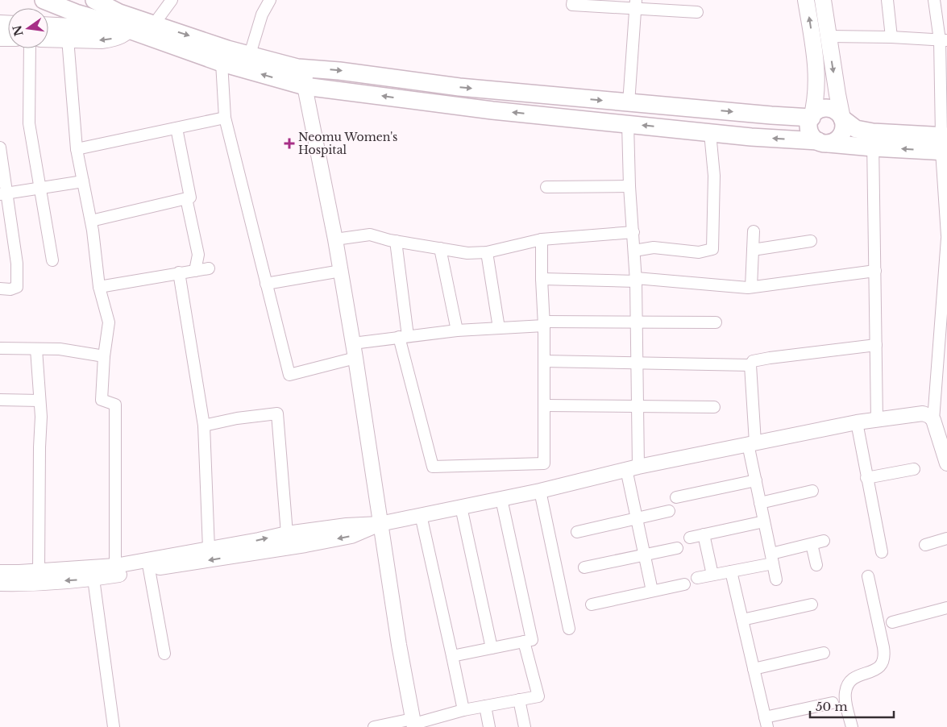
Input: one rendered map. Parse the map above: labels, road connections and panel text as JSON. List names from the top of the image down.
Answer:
{
  "places": {
    "health": ["Neomu Women's Hospital"]
  },
  "scale_bar": "50 m",
  "north": "left"
}
